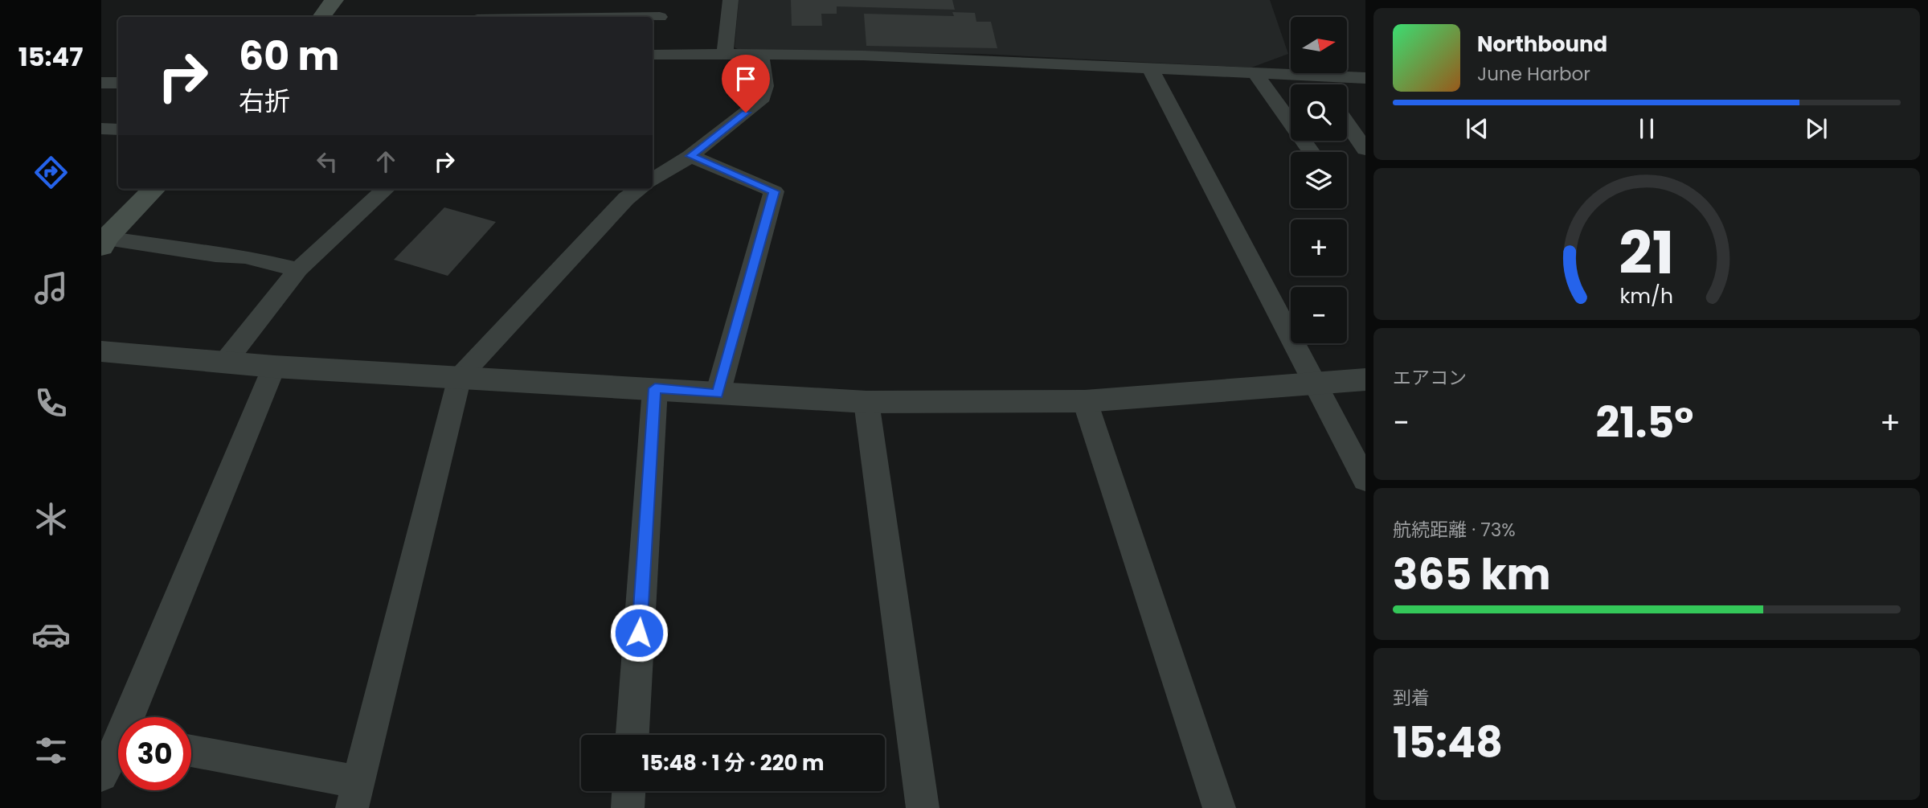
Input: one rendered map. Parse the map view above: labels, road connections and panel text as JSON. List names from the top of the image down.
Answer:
{
  "north": "right",
  "page": {
    "tabs": "15:47",
    "map_buttons": ["+", "−"],
    "turn": ["60 m", "右折"],
    "song": ["Northbound", "June Harbor"],
    "tile": [
      "エアコン",
      ["航続距離 · 73%", "365 km"],
      ["到着", "15:48"]
    ],
    "heat": ["−", "21.5°", "+"],
    "limit": "30",
    "trip": "15:48 · 1 分 · 220 m",
    "gauge": ["21", "km/h"]
  }
}
